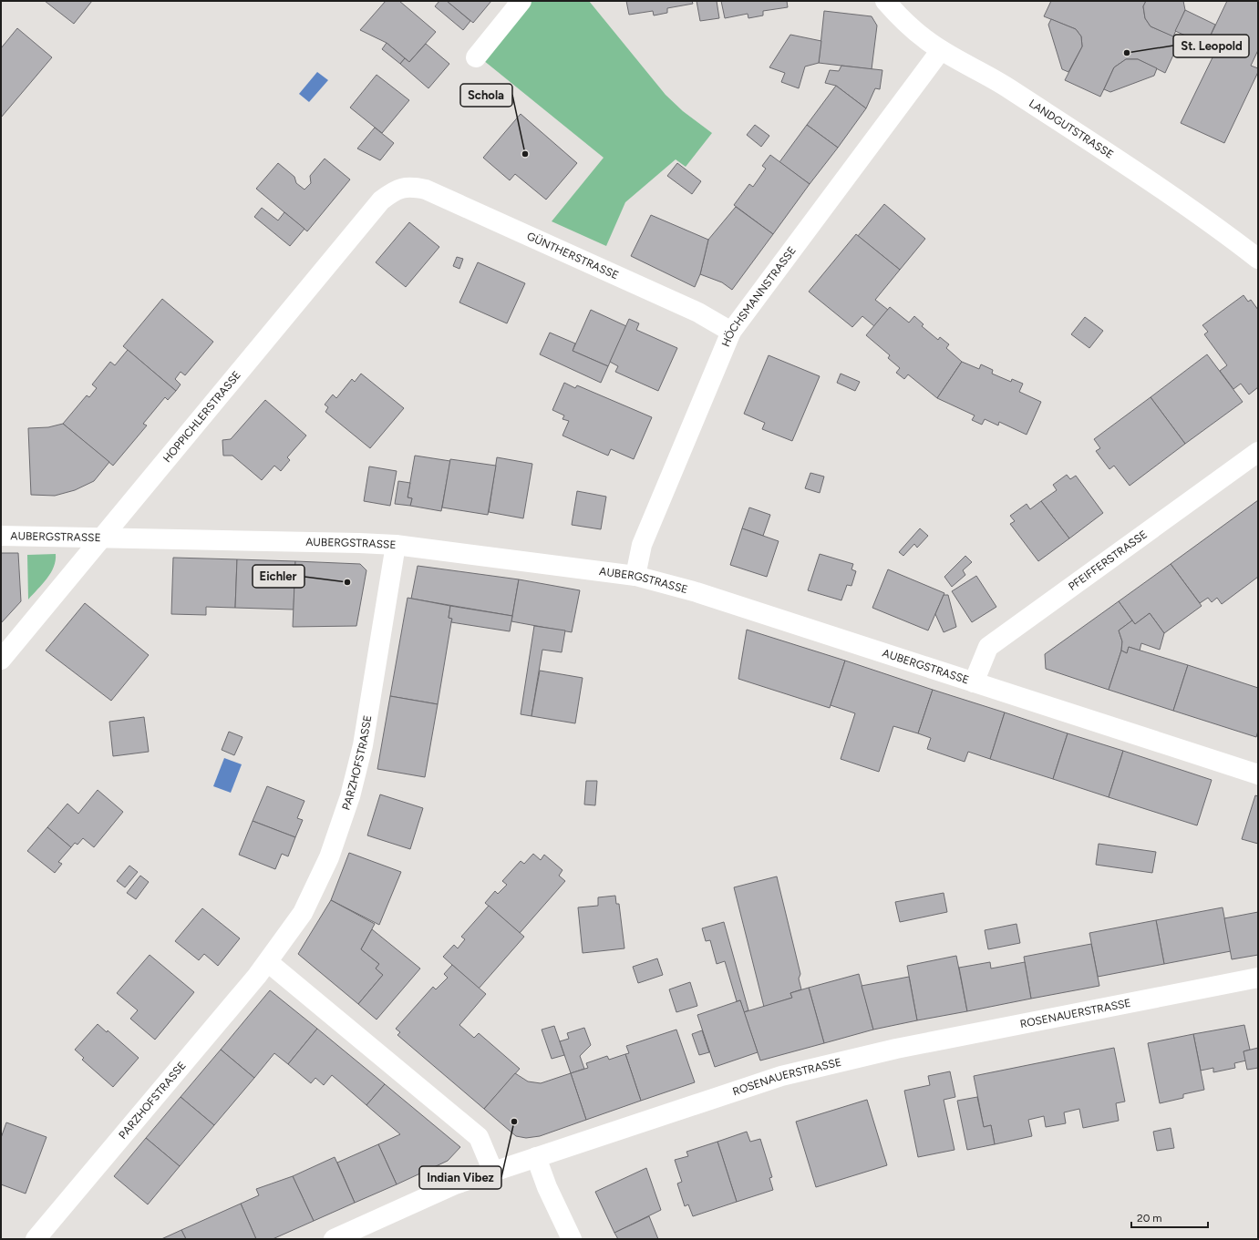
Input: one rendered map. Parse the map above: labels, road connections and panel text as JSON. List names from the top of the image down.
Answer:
{
  "streets": {
    "street": [
      "LANDGUTSTRASSE",
      "GÜNTHERSTRASSE",
      "HÖCHSMANNSTRASSE",
      "HOPPICHLERSTRASSE",
      "AUBERGSTRASSE",
      "PFEIFFERSTRASSE",
      "PARZHOFSTRASSE",
      "ROSENAUERSTRASSE"
    ]
  },
  "crossings": [
    ["LANDGUTSTRASSE", "HÖCHSMANNSTRASSE"],
    ["GÜNTHERSTRASSE", "HÖCHSMANNSTRASSE"],
    ["GÜNTHERSTRASSE", "HOPPICHLERSTRASSE"],
    ["HÖCHSMANNSTRASSE", "AUBERGSTRASSE"],
    ["HOPPICHLERSTRASSE", "AUBERGSTRASSE"],
    ["AUBERGSTRASSE", "PFEIFFERSTRASSE"],
    ["AUBERGSTRASSE", "PARZHOFSTRASSE"]
  ],
  "places": [
    "St. Leopold",
    "Schola",
    "Eichler",
    "Indian Vibez"
  ],
  "scale_bar": "20 m"
}
